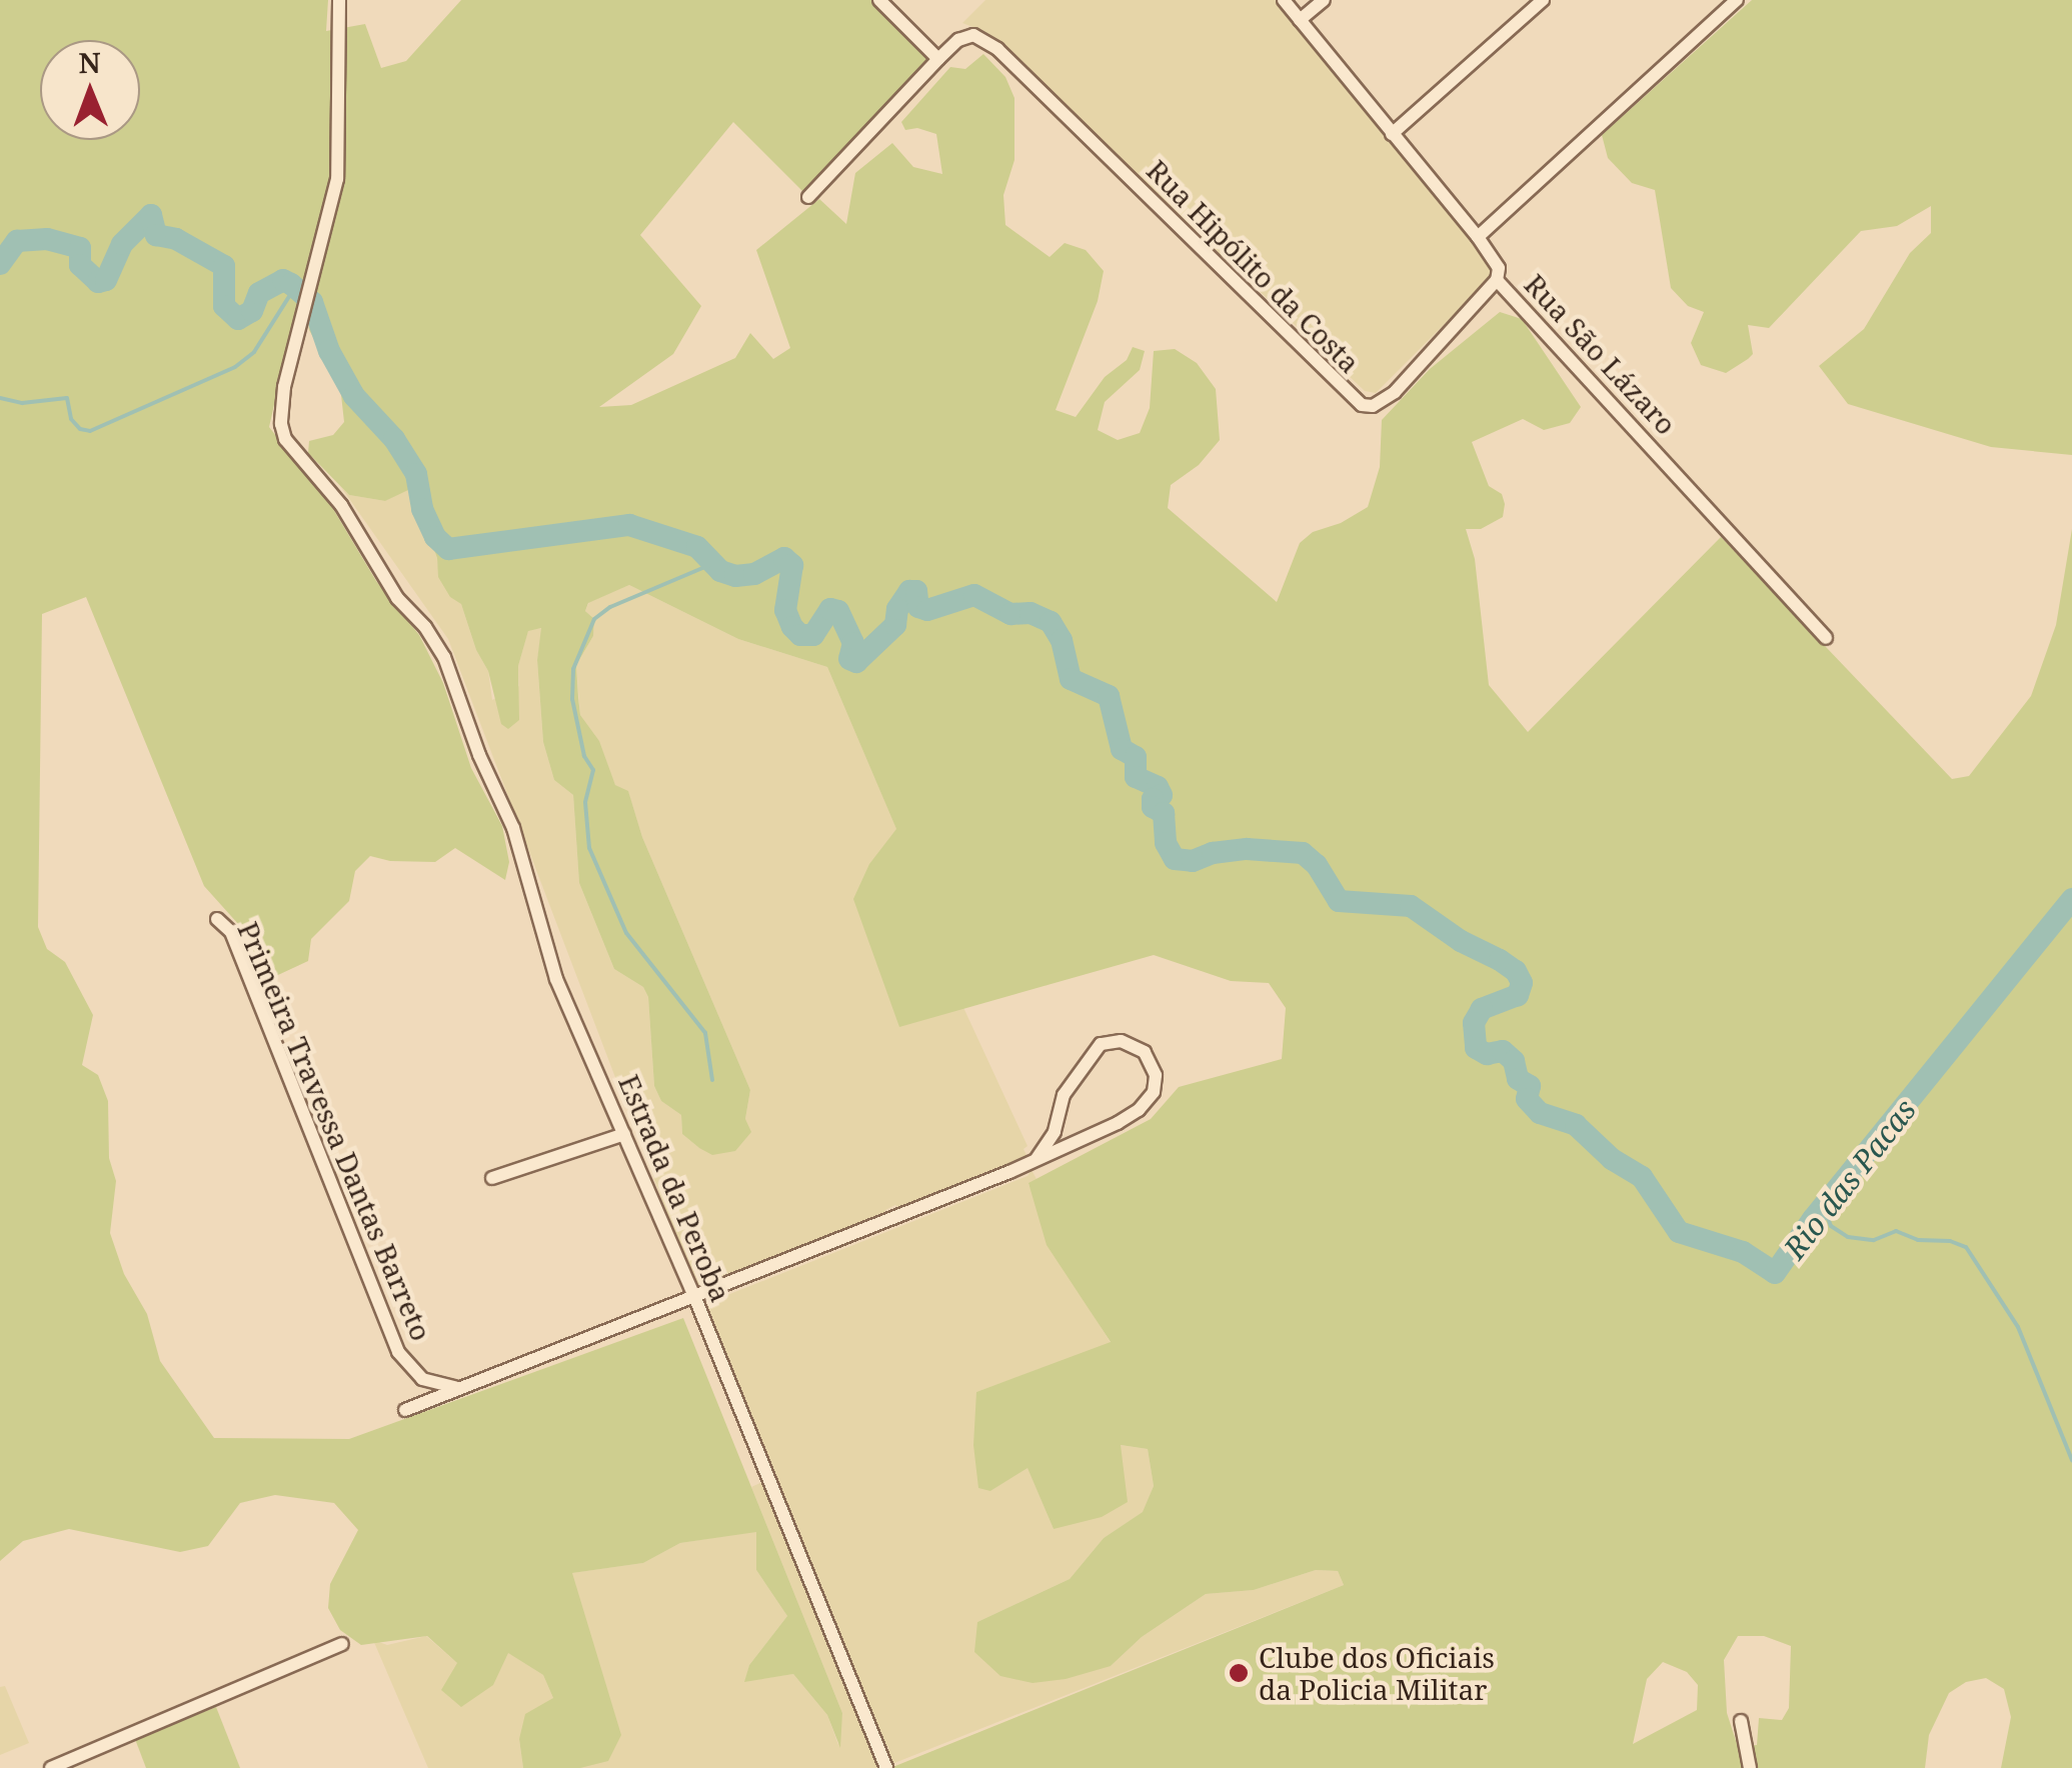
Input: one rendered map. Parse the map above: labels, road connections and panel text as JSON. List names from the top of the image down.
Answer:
{
  "streets": {
    "street": [
      "Rua Hipólito da Costa",
      "Rua São Lázaro",
      "Primeira Travessa Dantas Barreto",
      "Estrada da Peroba"
    ]
  },
  "crossings": [
    ["Rua Hipólito da Costa", "Rua São Lázaro"]
  ],
  "water": ["Rio das Pacas"],
  "places": ["Clube dos Oficiais da Policia Militar"],
  "north": "top"
}
